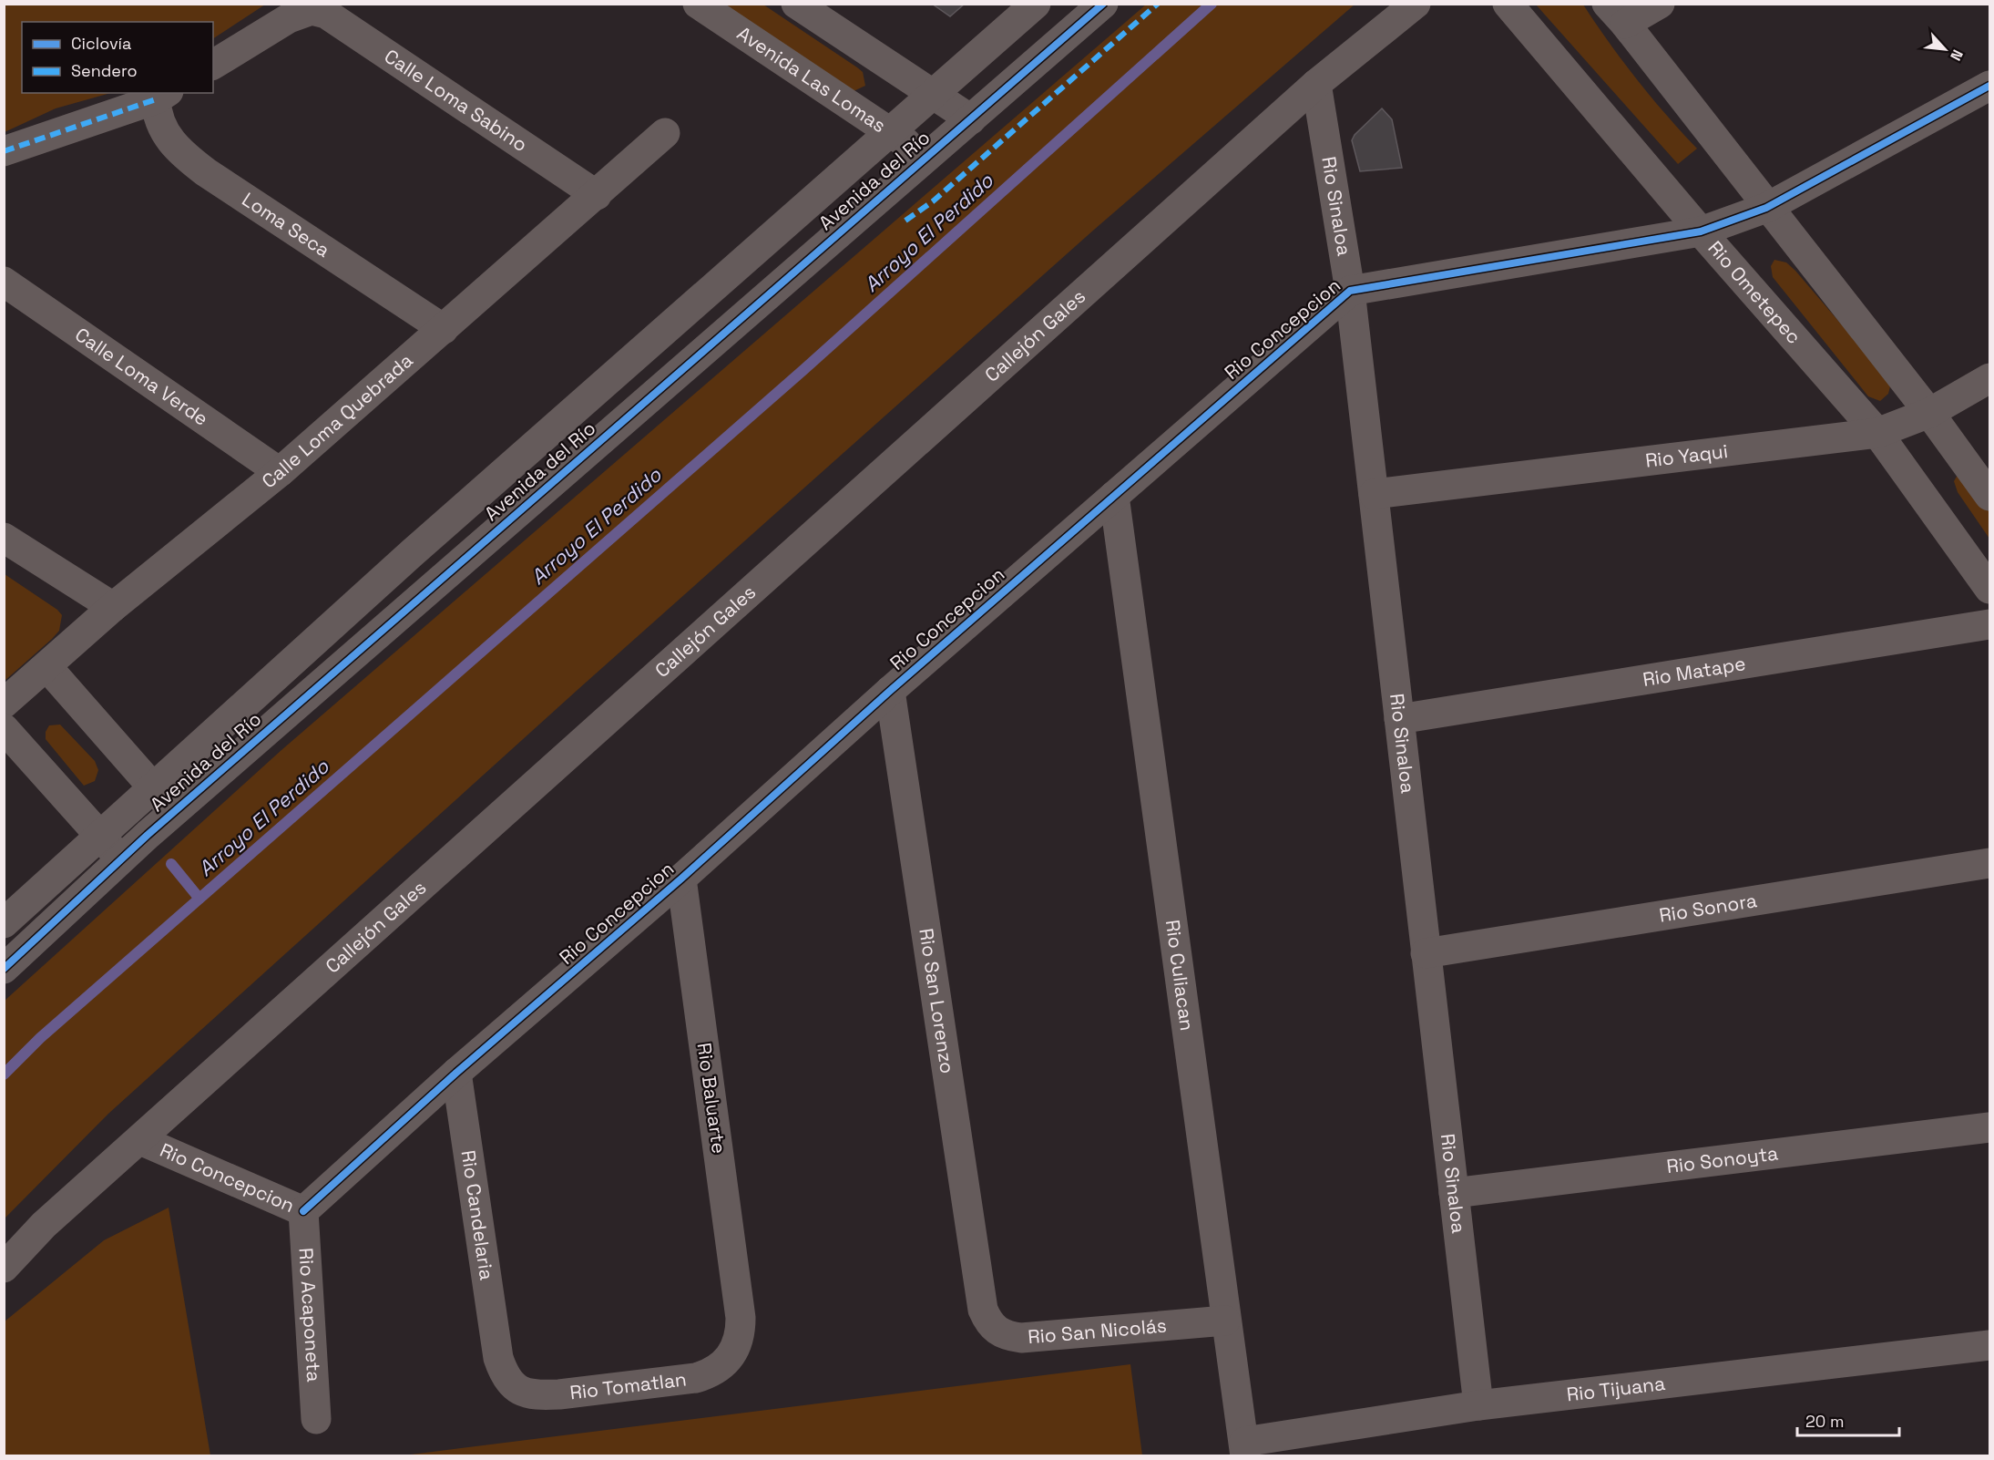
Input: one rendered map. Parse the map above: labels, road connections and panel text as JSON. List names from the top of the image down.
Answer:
{
  "streets": {
    "street": [
      "Avenida Las Lomas",
      "Calle Loma Sabino",
      "Avenida del Río",
      "Rio Sinaloa",
      "Loma Seca",
      "Rio Ometepec",
      "Rio Concepcion",
      "Callejón Gales",
      "Calle Loma Verde",
      "Calle Loma Quebrada",
      "Rio Yaqui",
      "Rio Matape",
      "Rio Sonora",
      "Rio Culiacan",
      "Rio San Lorenzo",
      "Rio Baluarte",
      "Rio Sonoyta",
      "Rio Candelaria",
      "Rio Acaponeta",
      "Rio San Nicolás",
      "Rio Tomatlan",
      "Rio Tijuana"
    ]
  },
  "crossings": [
    ["Avenida Las Lomas", "Avenida del Río"],
    ["Calle Loma Sabino", "Calle Loma Quebrada"],
    ["Rio Sinaloa", "Rio Concepcion"],
    ["Rio Sinaloa", "Callejón Gales"],
    ["Rio Sinaloa", "Rio Yaqui"],
    ["Rio Sinaloa", "Rio Matape"],
    ["Rio Sinaloa", "Rio Sonora"],
    ["Rio Sinaloa", "Rio Sonoyta"],
    ["Rio Sinaloa", "Rio Tijuana"],
    ["Loma Seca", "Calle Loma Quebrada"],
    ["Rio Ometepec", "Rio Concepcion"],
    ["Rio Ometepec", "Rio Yaqui"],
    ["Rio Concepcion", "Callejón Gales"],
    ["Rio Concepcion", "Rio Culiacan"],
    ["Rio Concepcion", "Rio San Lorenzo"],
    ["Rio Concepcion", "Rio Baluarte"],
    ["Rio Concepcion", "Rio Candelaria"],
    ["Rio Concepcion", "Rio Acaponeta"],
    ["Calle Loma Verde", "Calle Loma Quebrada"],
    ["Rio Culiacan", "Rio San Nicolás"],
    ["Rio Culiacan", "Rio Tijuana"],
    ["Rio San Lorenzo", "Rio San Nicolás"],
    ["Rio Baluarte", "Rio Tomatlan"],
    ["Rio Candelaria", "Rio Tomatlan"]
  ],
  "water": ["Arroyo El Perdido"],
  "legend": ["Ciclovía", "Sendero"],
  "scale_bar": "20 m",
  "north": "bottom right"
}
